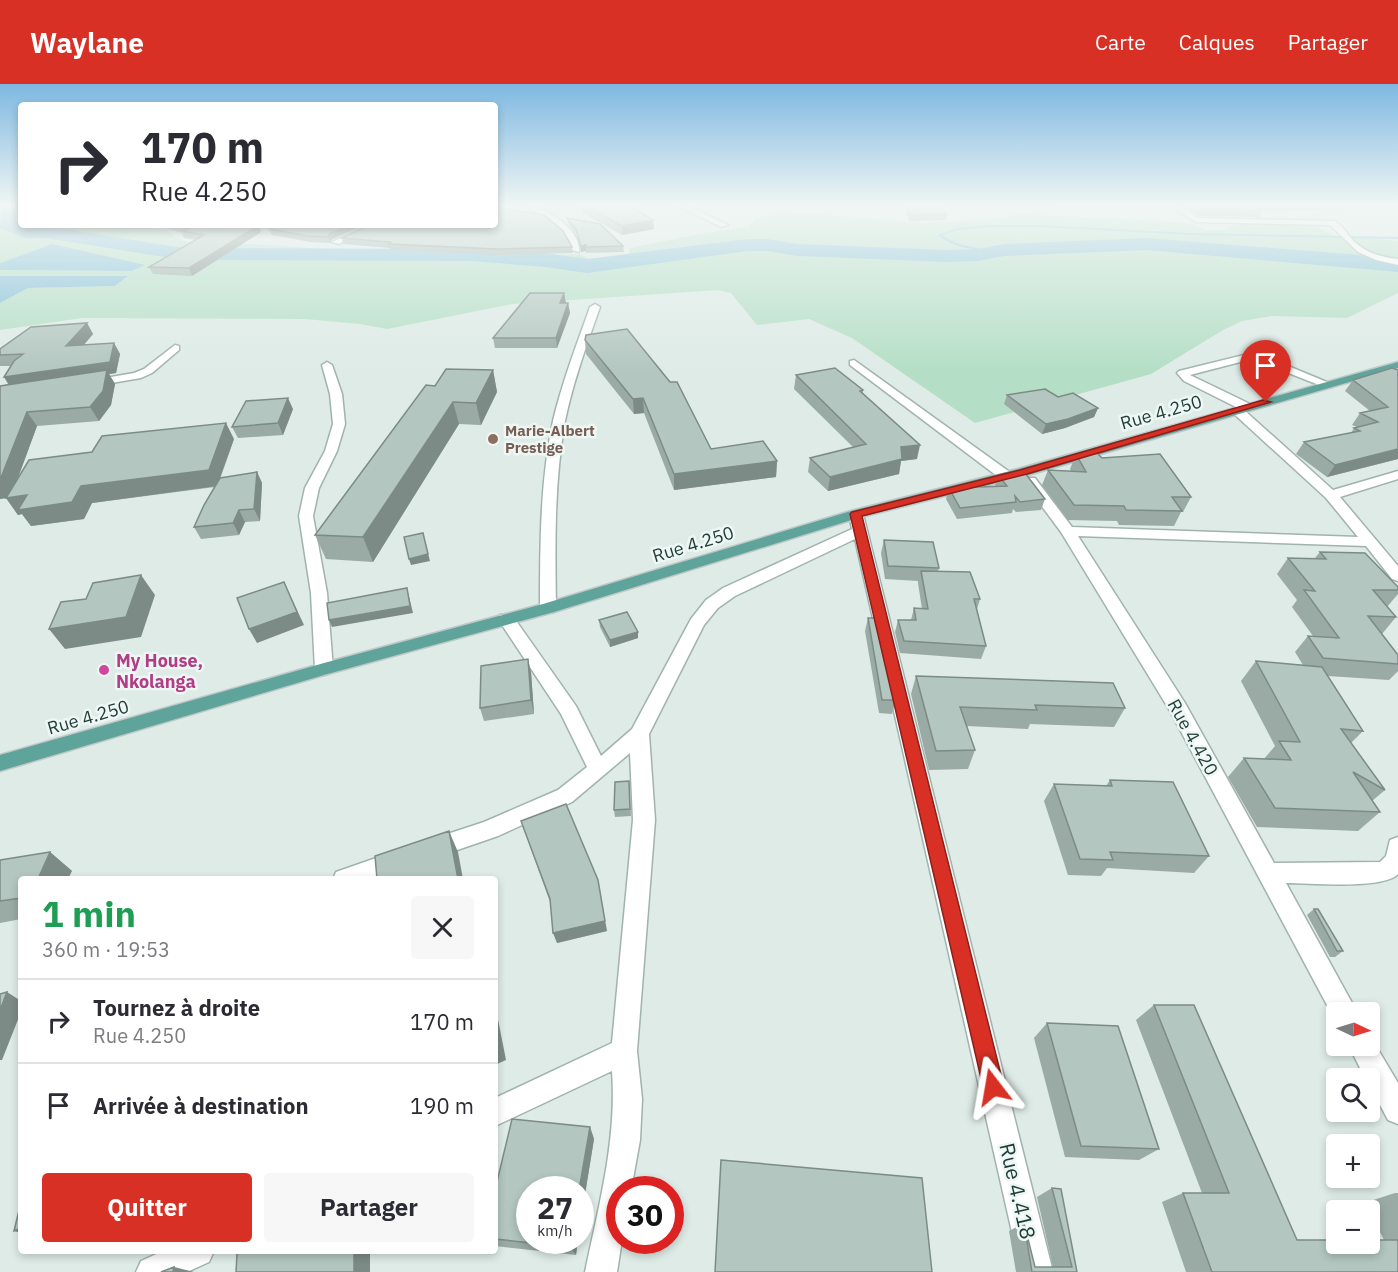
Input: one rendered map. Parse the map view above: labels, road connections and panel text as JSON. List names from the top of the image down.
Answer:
{
  "streets": {
    "main road": ["Rue 4.250"],
    "street": ["Rue 4.420", "Rue 4.418"]
  },
  "crossings": [
    ["Rue 4.250", "Rue 4.420"],
    ["Rue 4.250", "Rue 4.418"]
  ],
  "places": ["Marie-Albert Prestige", "My House, Nkolanga"],
  "north": "right",
  "page": {
    "header": "Waylane",
    "nav": ["Carte", "Calques", "Partager"],
    "turn": ["170 m", "Rue 4.250"],
    "heading": ["1 min", "360 m · 19:53"],
    "list": [
      {
        "name": "Tournez à droite",
        "note": "Rue 4.250",
        "value": "170 m"
      },
      {
        "name": "Arrivée à destination",
        "value": "190 m"
      }
    ],
    "map_buttons": ["+", "−"],
    "buttons": ["Quitter", "Partager"],
    "speed": "27 km/h",
    "limit": "30"
  }
}
